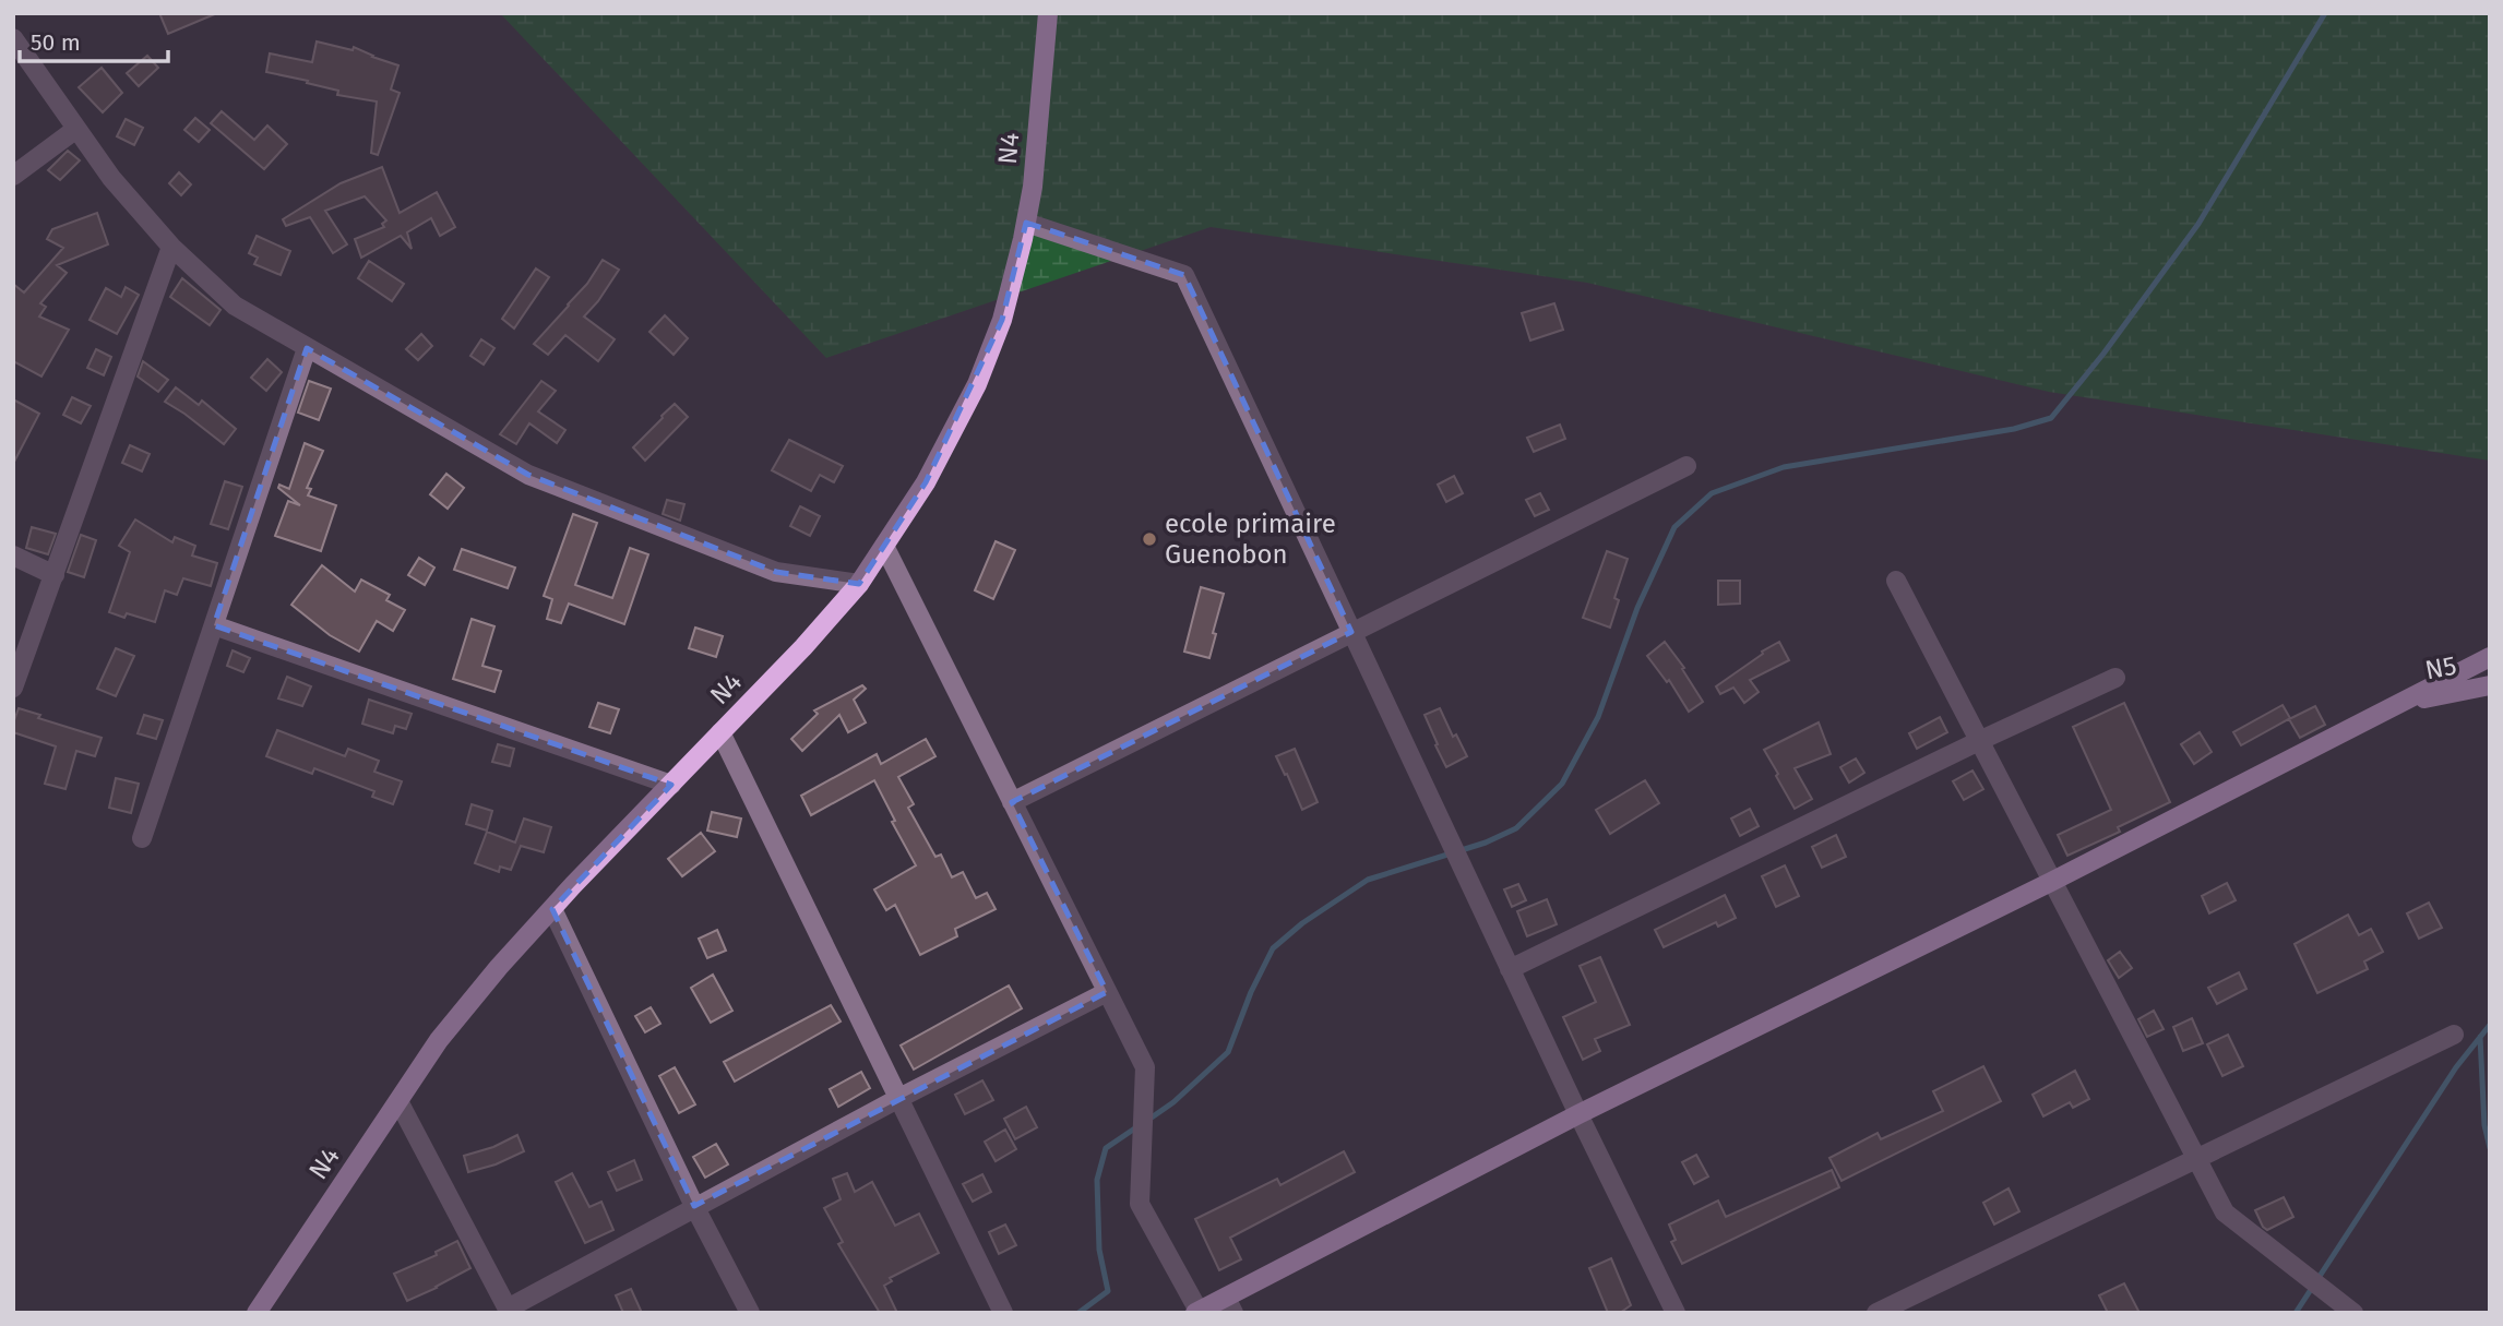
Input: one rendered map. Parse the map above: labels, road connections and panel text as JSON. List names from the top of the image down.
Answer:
{
  "streets": {
    "main road": ["N4", "N5"]
  },
  "places": ["ecole primaire Guenobon"],
  "scale_bar": "50 m"
}
